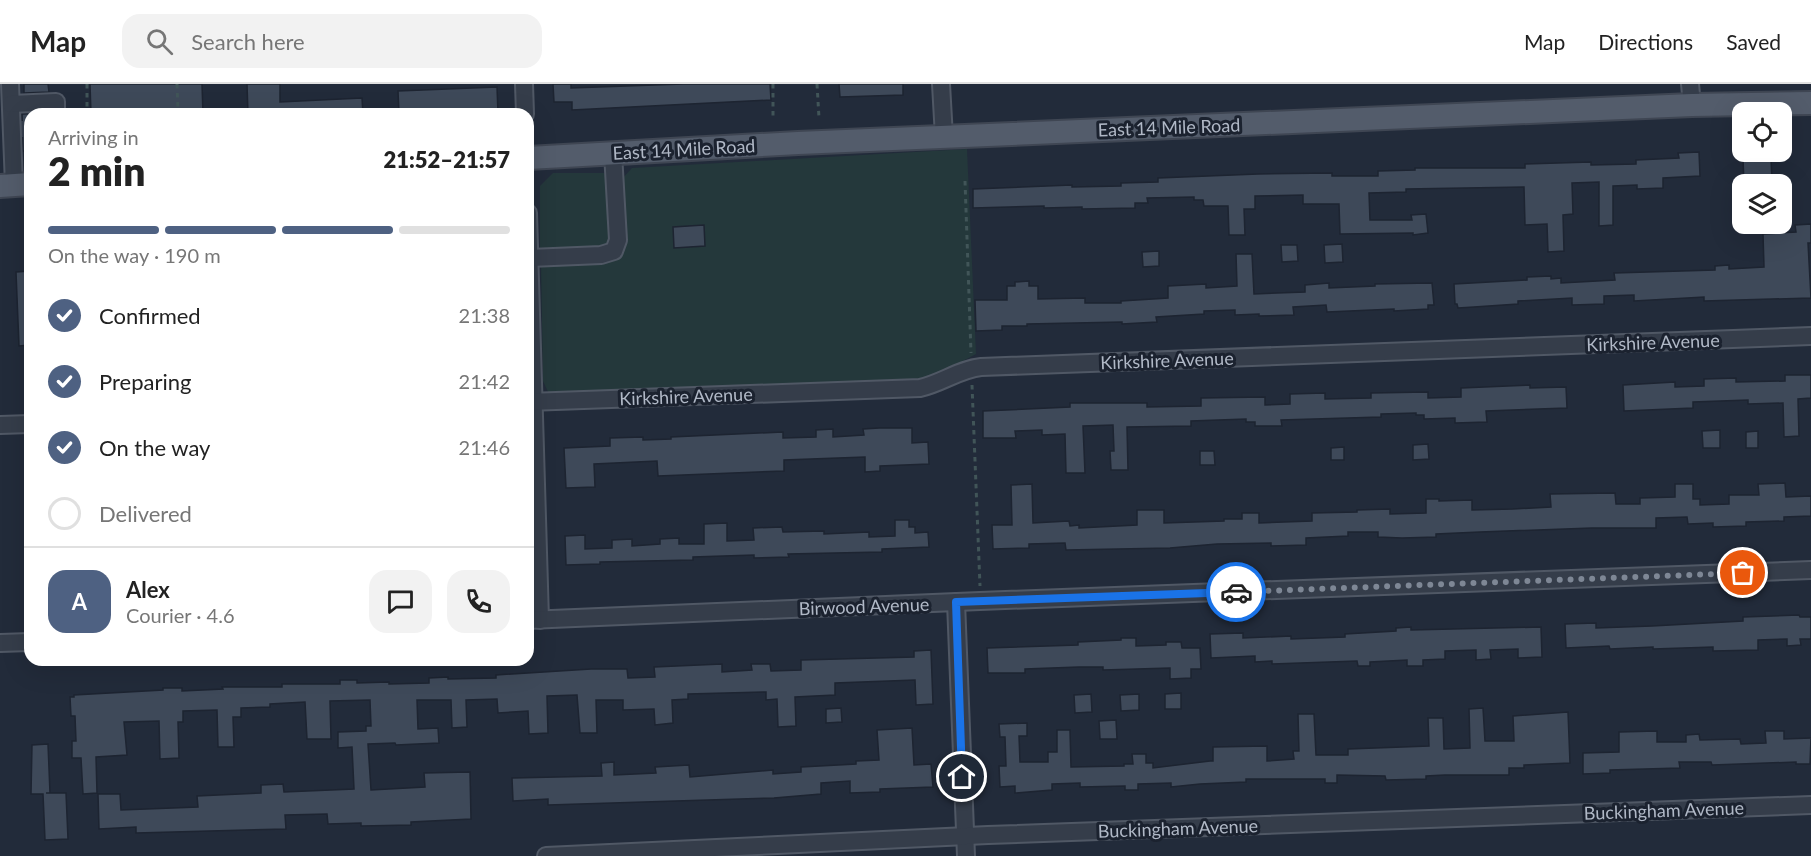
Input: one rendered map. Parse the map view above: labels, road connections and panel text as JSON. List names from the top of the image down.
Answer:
{
  "streets": {
    "main road": ["East 14 Mile Road"],
    "street": ["Kirkshire Avenue", "Birwood Avenue", "Buckingham Avenue"]
  },
  "page": {
    "header": "Map",
    "search": "Search here",
    "nav": ["Map", "Directions", "Saved"],
    "heading": ["2 min", "Arriving in", "21:52–21:57"],
    "panel": ["Alex", "Courier · 4.6"],
    "bar": "On the way · 190 m",
    "list": [
      ["Confirmed", "21:38"],
      ["Preparing", "21:42"],
      ["On the way", "21:46"],
      "Delivered"
    ],
    "round": "A"
  }
}
